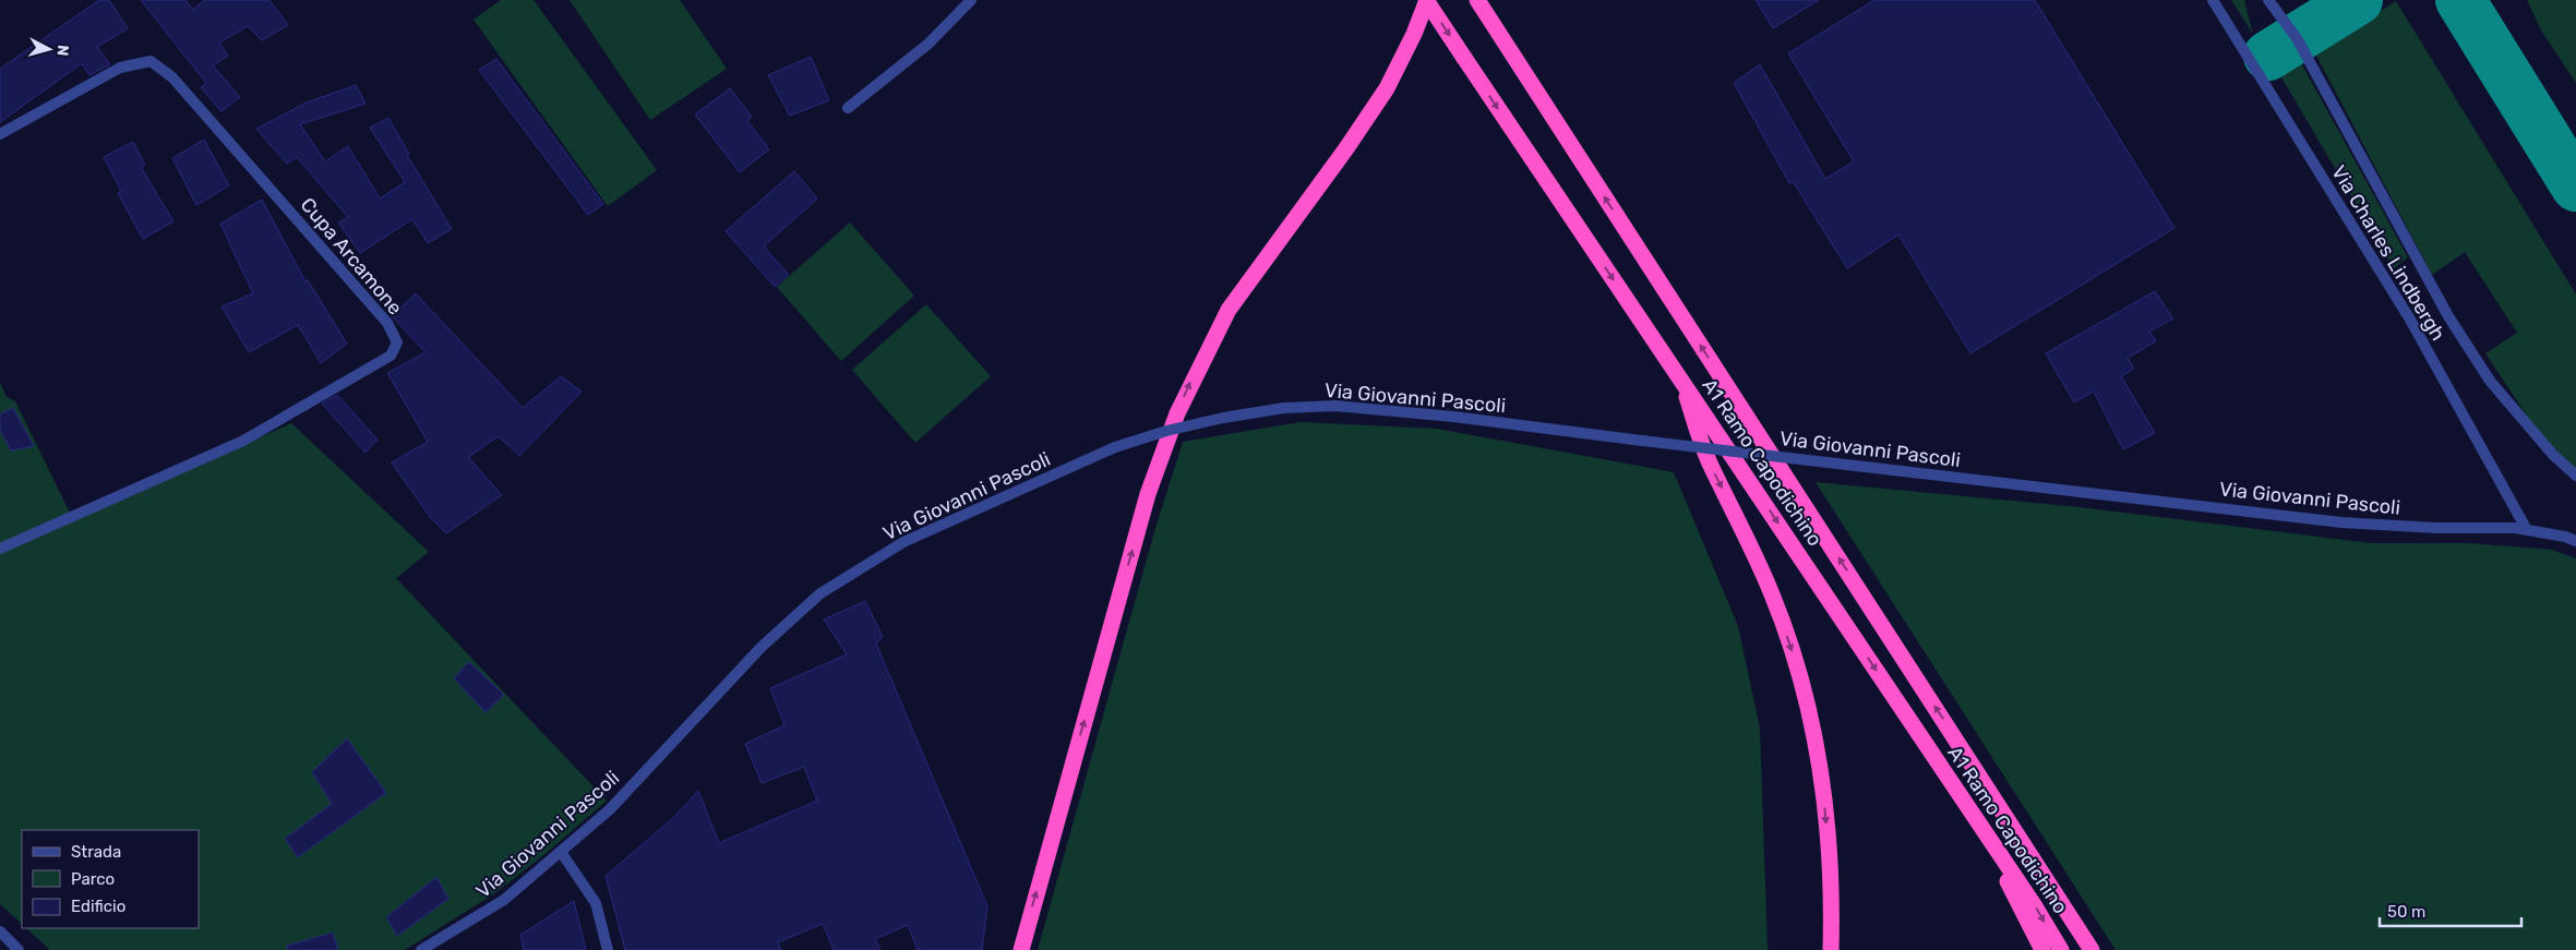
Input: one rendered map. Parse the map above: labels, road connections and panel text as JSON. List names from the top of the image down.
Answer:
{
  "streets": {
    "highway": ["A1 Ramo Capodichino"],
    "street": ["Via Charles Lindbergh", "Cupa Arcamone", "Via Giovanni Pascoli"]
  },
  "crossings": [
    ["Via Charles Lindbergh", "Via Giovanni Pascoli"]
  ],
  "legend": ["Strada", "Parco", "Edificio"],
  "scale_bar": "50 m",
  "north": "right"
}
